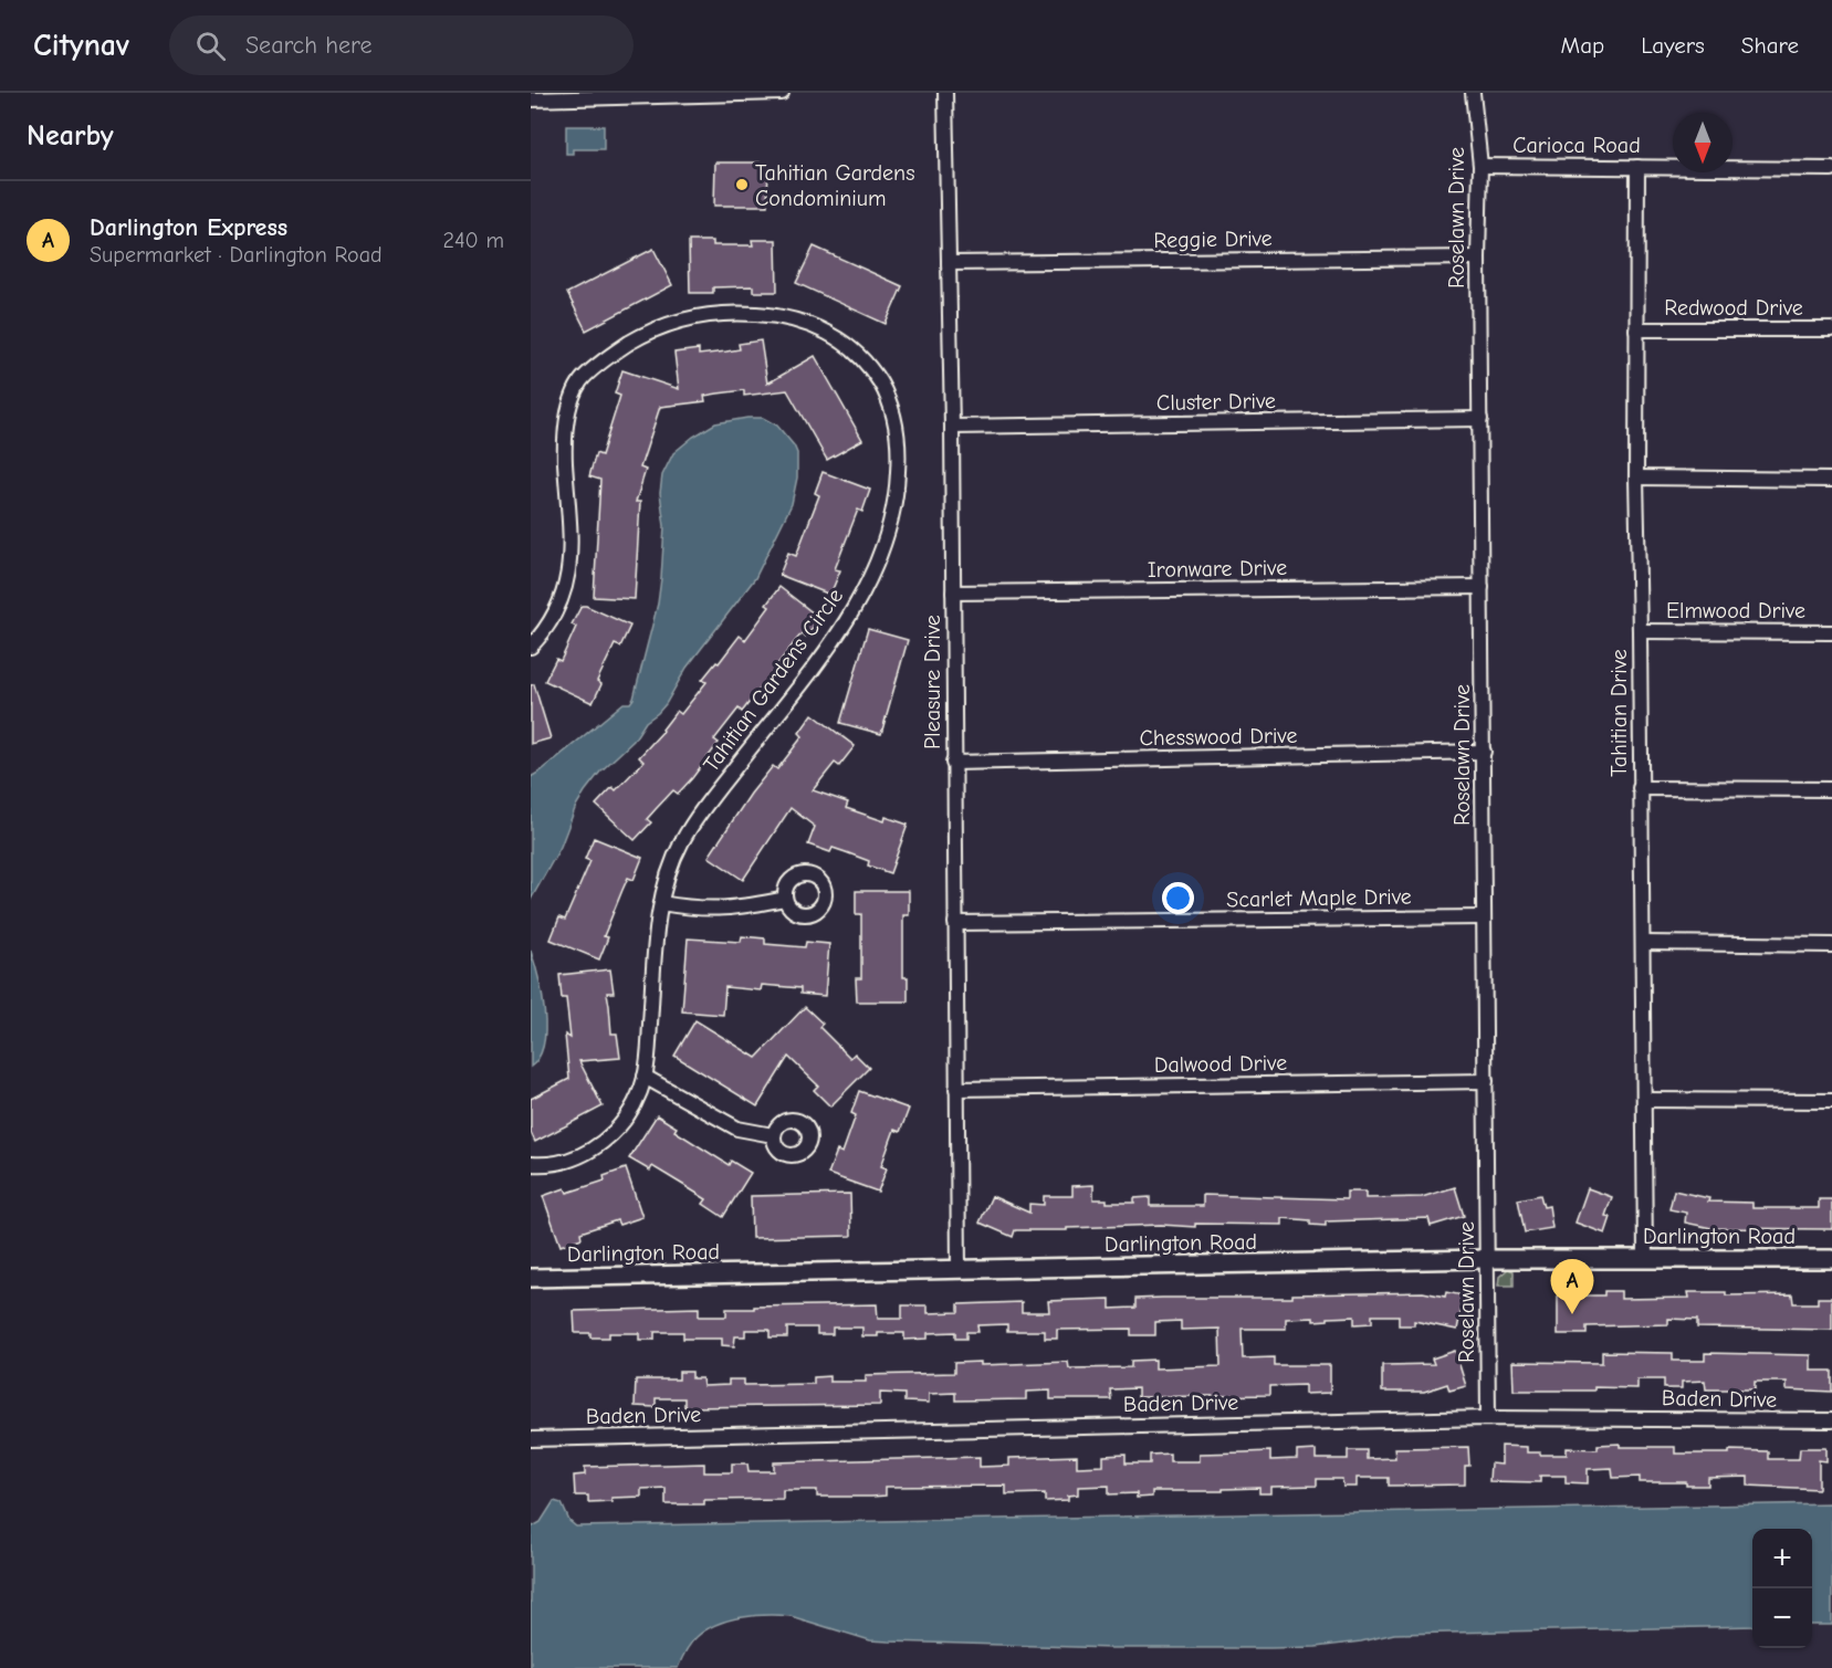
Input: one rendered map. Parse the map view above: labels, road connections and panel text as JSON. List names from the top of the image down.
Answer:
{
  "streets": {
    "street": [
      "Carioca Road",
      "Roselawn Drive",
      "Reggie Drive",
      "Redwood Drive",
      "Cluster Drive",
      "Ironware Drive",
      "Elmwood Drive",
      "Tahitian Gardens Circle",
      "Pleasure Drive",
      "Tahitian Drive",
      "Chesswood Drive",
      "Scarlet Maple Drive",
      "Dalwood Drive",
      "Darlington Road",
      "Baden Drive"
    ]
  },
  "crossings": [
    ["Carioca Road", "Roselawn Drive"],
    ["Carioca Road", "Tahitian Drive"],
    ["Roselawn Drive", "Reggie Drive"],
    ["Roselawn Drive", "Cluster Drive"],
    ["Roselawn Drive", "Ironware Drive"],
    ["Roselawn Drive", "Chesswood Drive"],
    ["Roselawn Drive", "Scarlet Maple Drive"],
    ["Roselawn Drive", "Dalwood Drive"],
    ["Roselawn Drive", "Darlington Road"],
    ["Roselawn Drive", "Baden Drive"],
    ["Reggie Drive", "Pleasure Drive"],
    ["Redwood Drive", "Tahitian Drive"],
    ["Cluster Drive", "Pleasure Drive"],
    ["Ironware Drive", "Pleasure Drive"],
    ["Elmwood Drive", "Tahitian Drive"],
    ["Pleasure Drive", "Chesswood Drive"],
    ["Pleasure Drive", "Scarlet Maple Drive"],
    ["Pleasure Drive", "Dalwood Drive"],
    ["Pleasure Drive", "Darlington Road"],
    ["Tahitian Drive", "Darlington Road"]
  ],
  "places": ["Tahitian Gardens Condominium"],
  "north": "bottom",
  "page": {
    "header": "Citynav",
    "search": "Search here",
    "nav": ["Map", "Layers", "Share"],
    "heading": "Nearby",
    "list": [
      {
        "mark": "A",
        "name": "Darlington Express",
        "note": "Supermarket · Darlington Road",
        "value": "240 m"
      }
    ],
    "pins": "A",
    "map_buttons": ["+", "−"]
  }
}
